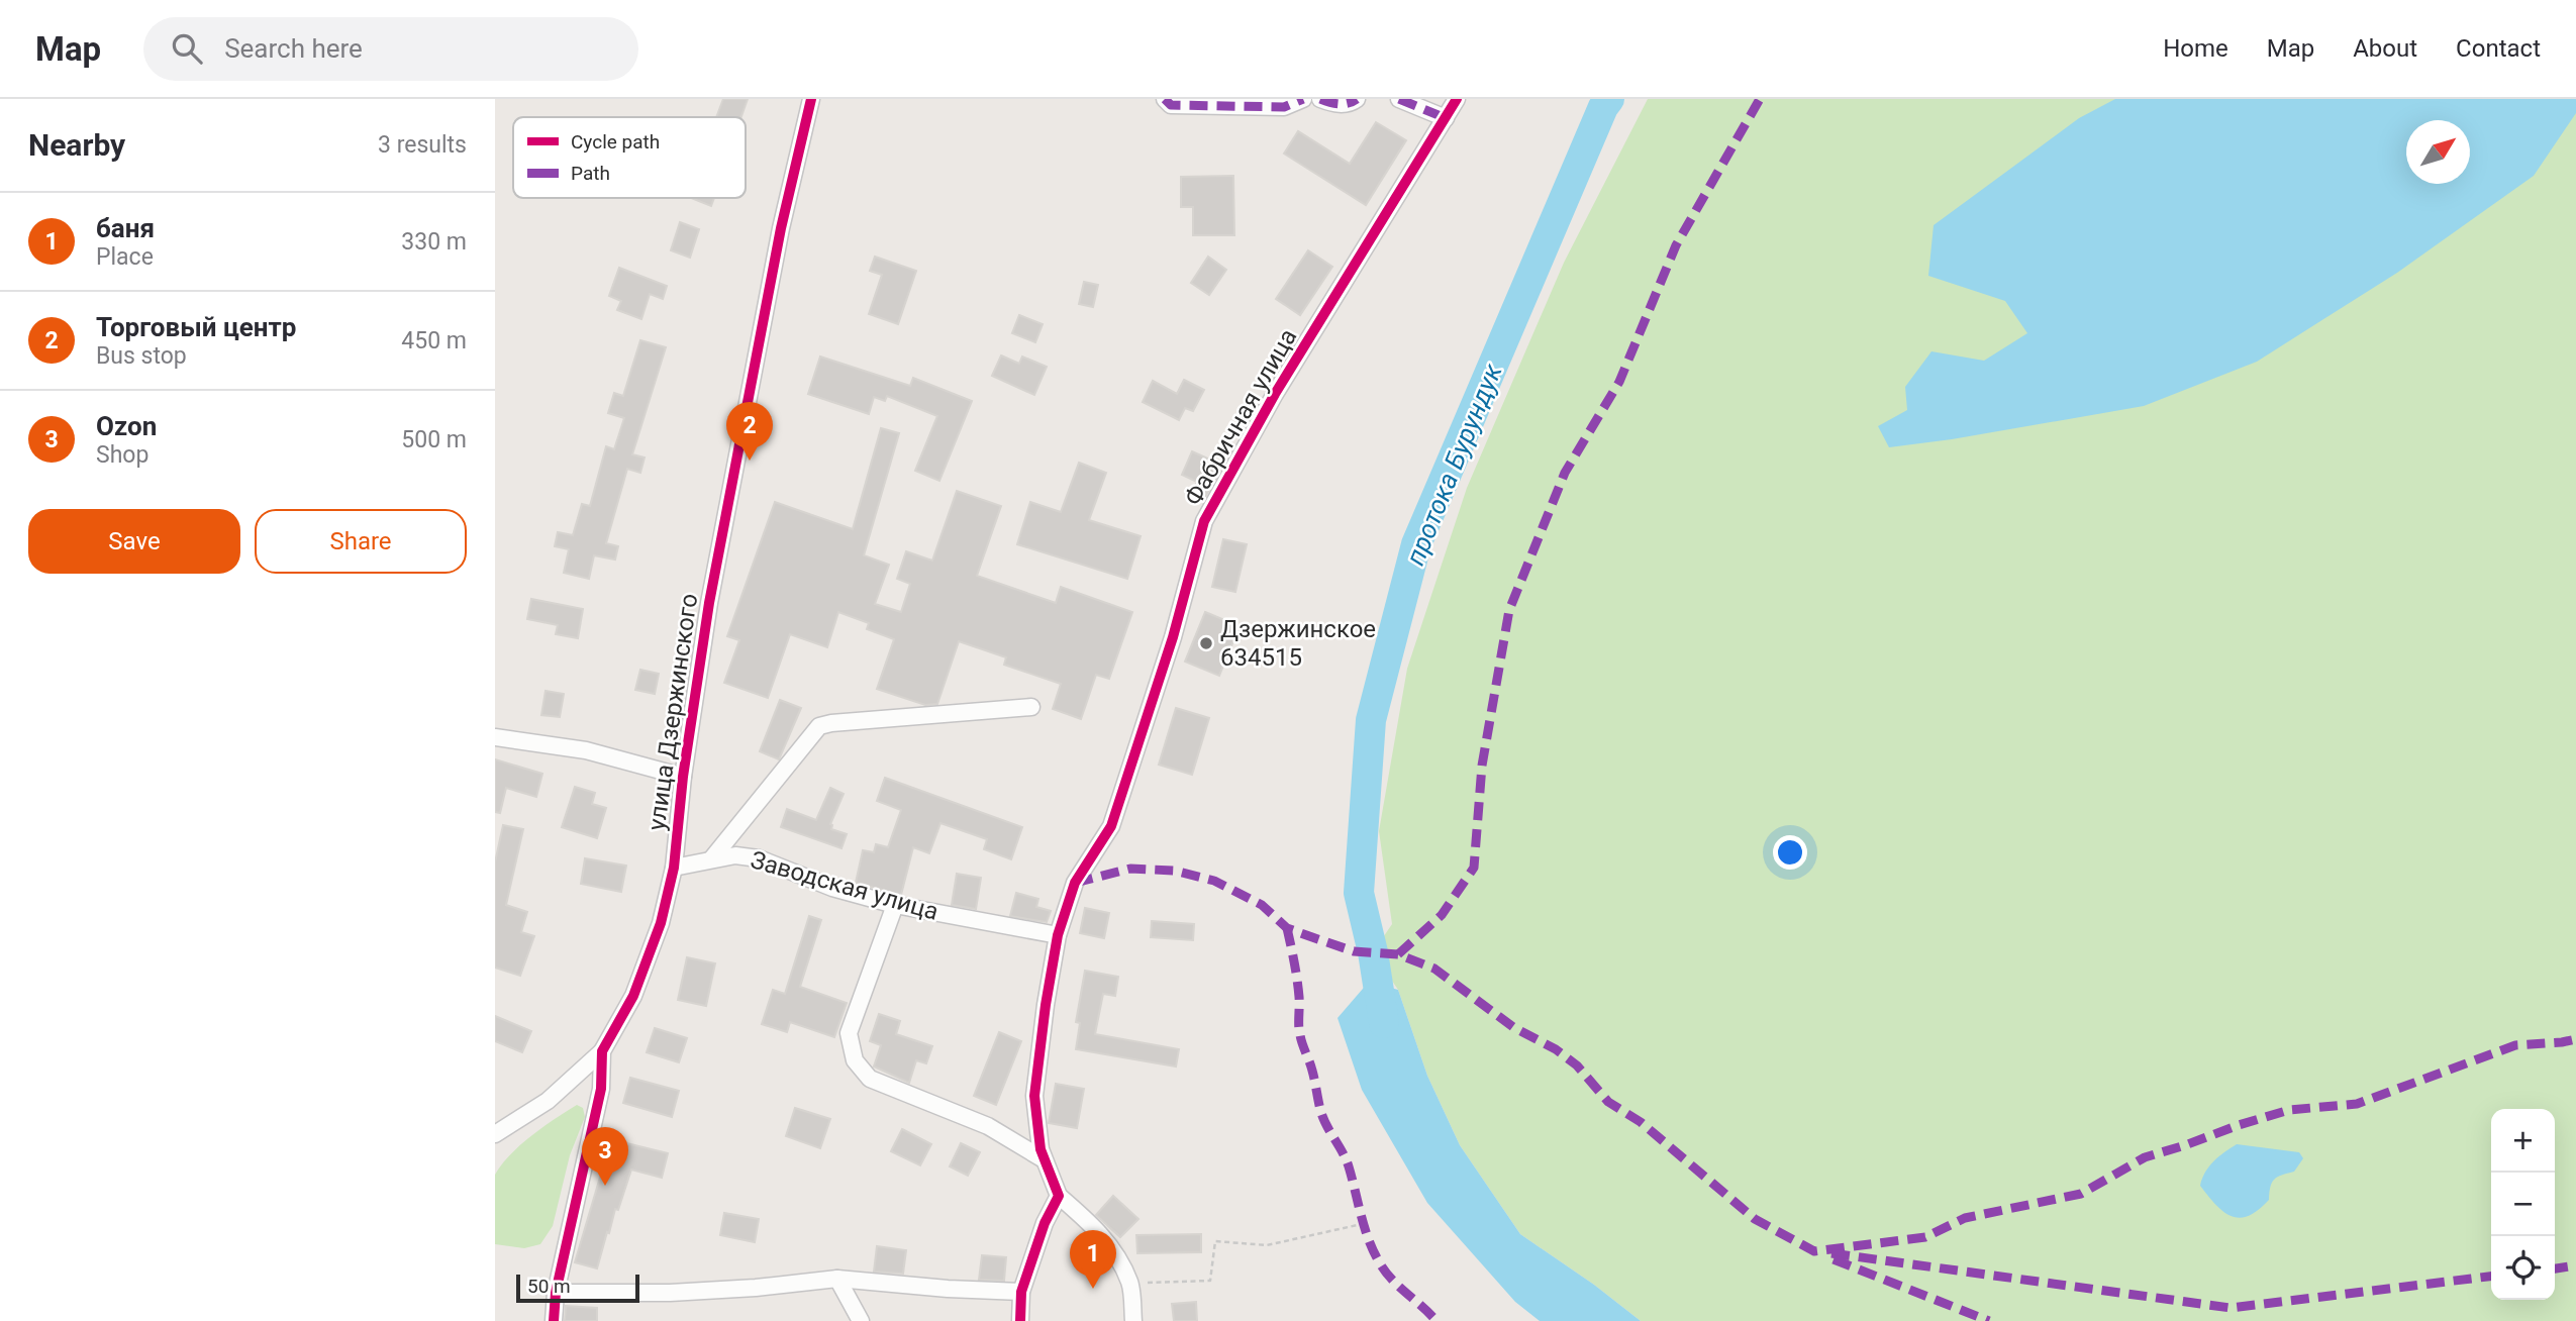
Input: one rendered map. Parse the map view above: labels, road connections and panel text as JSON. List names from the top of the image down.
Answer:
{
  "streets": {
    "street": ["Фабричная улица", "улица Дзержинского", "Заводская улица"]
  },
  "crossings": [
    ["Фабричная улица", "Заводская улица"],
    ["улица Дзержинского", "Заводская улица"]
  ],
  "water": ["протока Бурундук"],
  "places": ["Дзержинское 634515"],
  "legend": ["Cycle path", "Path"],
  "scale_bar": "50 m",
  "north": "top right",
  "page": {
    "header": "Map",
    "search": "Search here",
    "nav": [
      "Home",
      "Map",
      "About",
      "Contact"
    ],
    "heading": ["Nearby", "3 results"],
    "list": [
      {
        "mark": "1",
        "name": "баня",
        "note": "Place",
        "value": "330 m"
      },
      {
        "mark": "2",
        "name": "Торговый центр",
        "note": "Bus stop",
        "value": "450 m"
      },
      {
        "mark": "3",
        "name": "Ozon",
        "note": "Shop",
        "value": "500 m"
      }
    ],
    "pins": ["2", "3", "1"],
    "buttons": ["Save", "Share"],
    "map_buttons": ["+", "−"],
    "scale": "50 m"
  }
}
